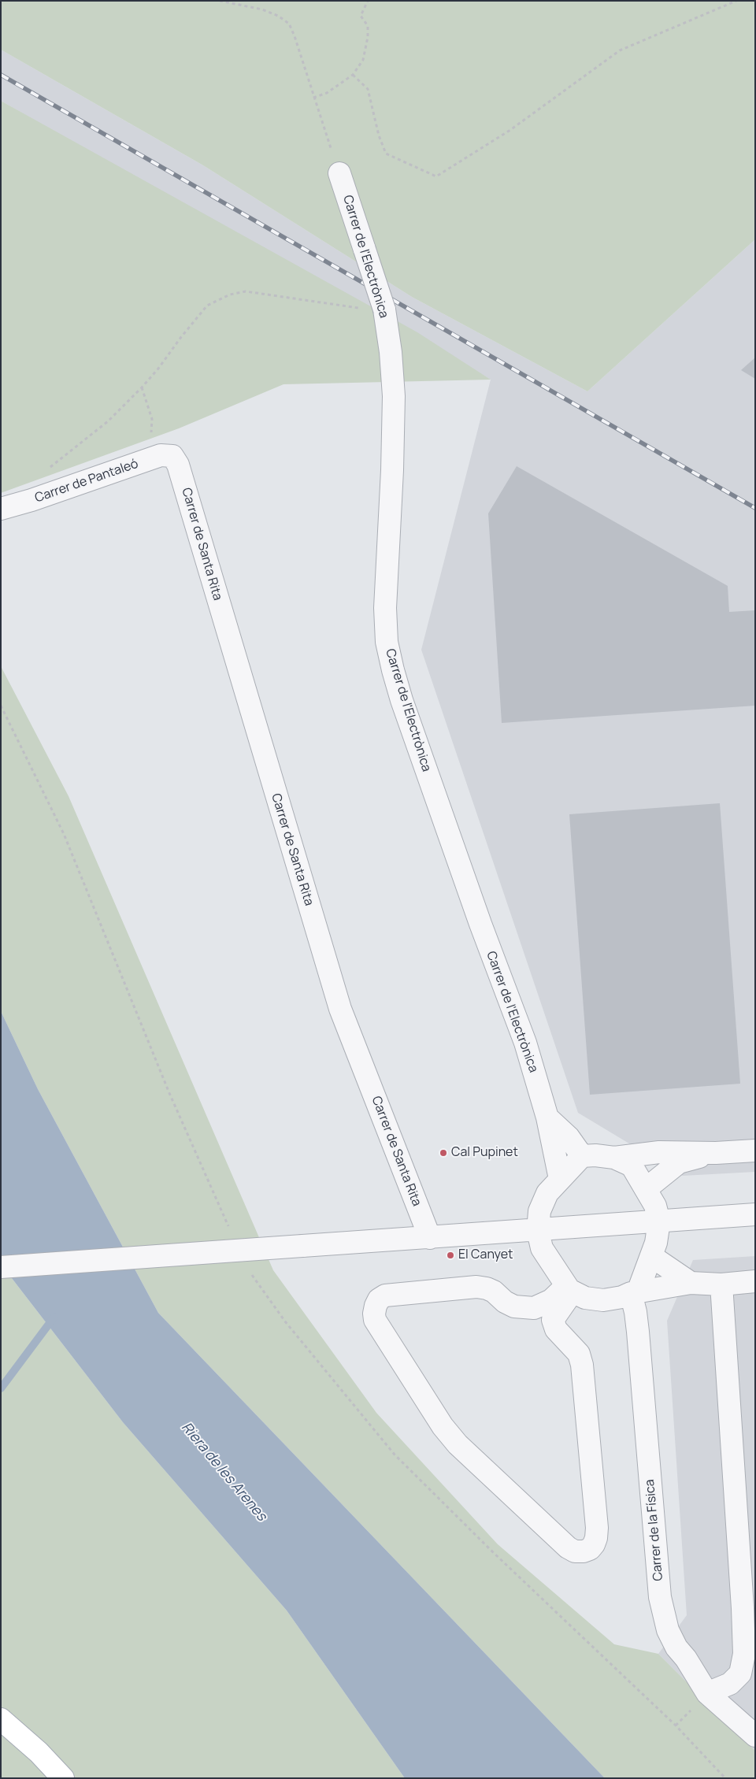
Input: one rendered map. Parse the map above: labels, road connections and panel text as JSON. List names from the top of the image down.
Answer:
{
  "streets": {
    "street": [
      "Carrer de l'Electrònica",
      "Carrer de Pantaleó",
      "Carrer de Santa Rita",
      "Carrer de la Física"
    ]
  },
  "crossings": [
    ["Carrer de Pantaleó", "Carrer de Santa Rita"]
  ],
  "water": ["Riera de les Arenes"],
  "places": ["Cal Pupinet", "El Canyet"]
}
